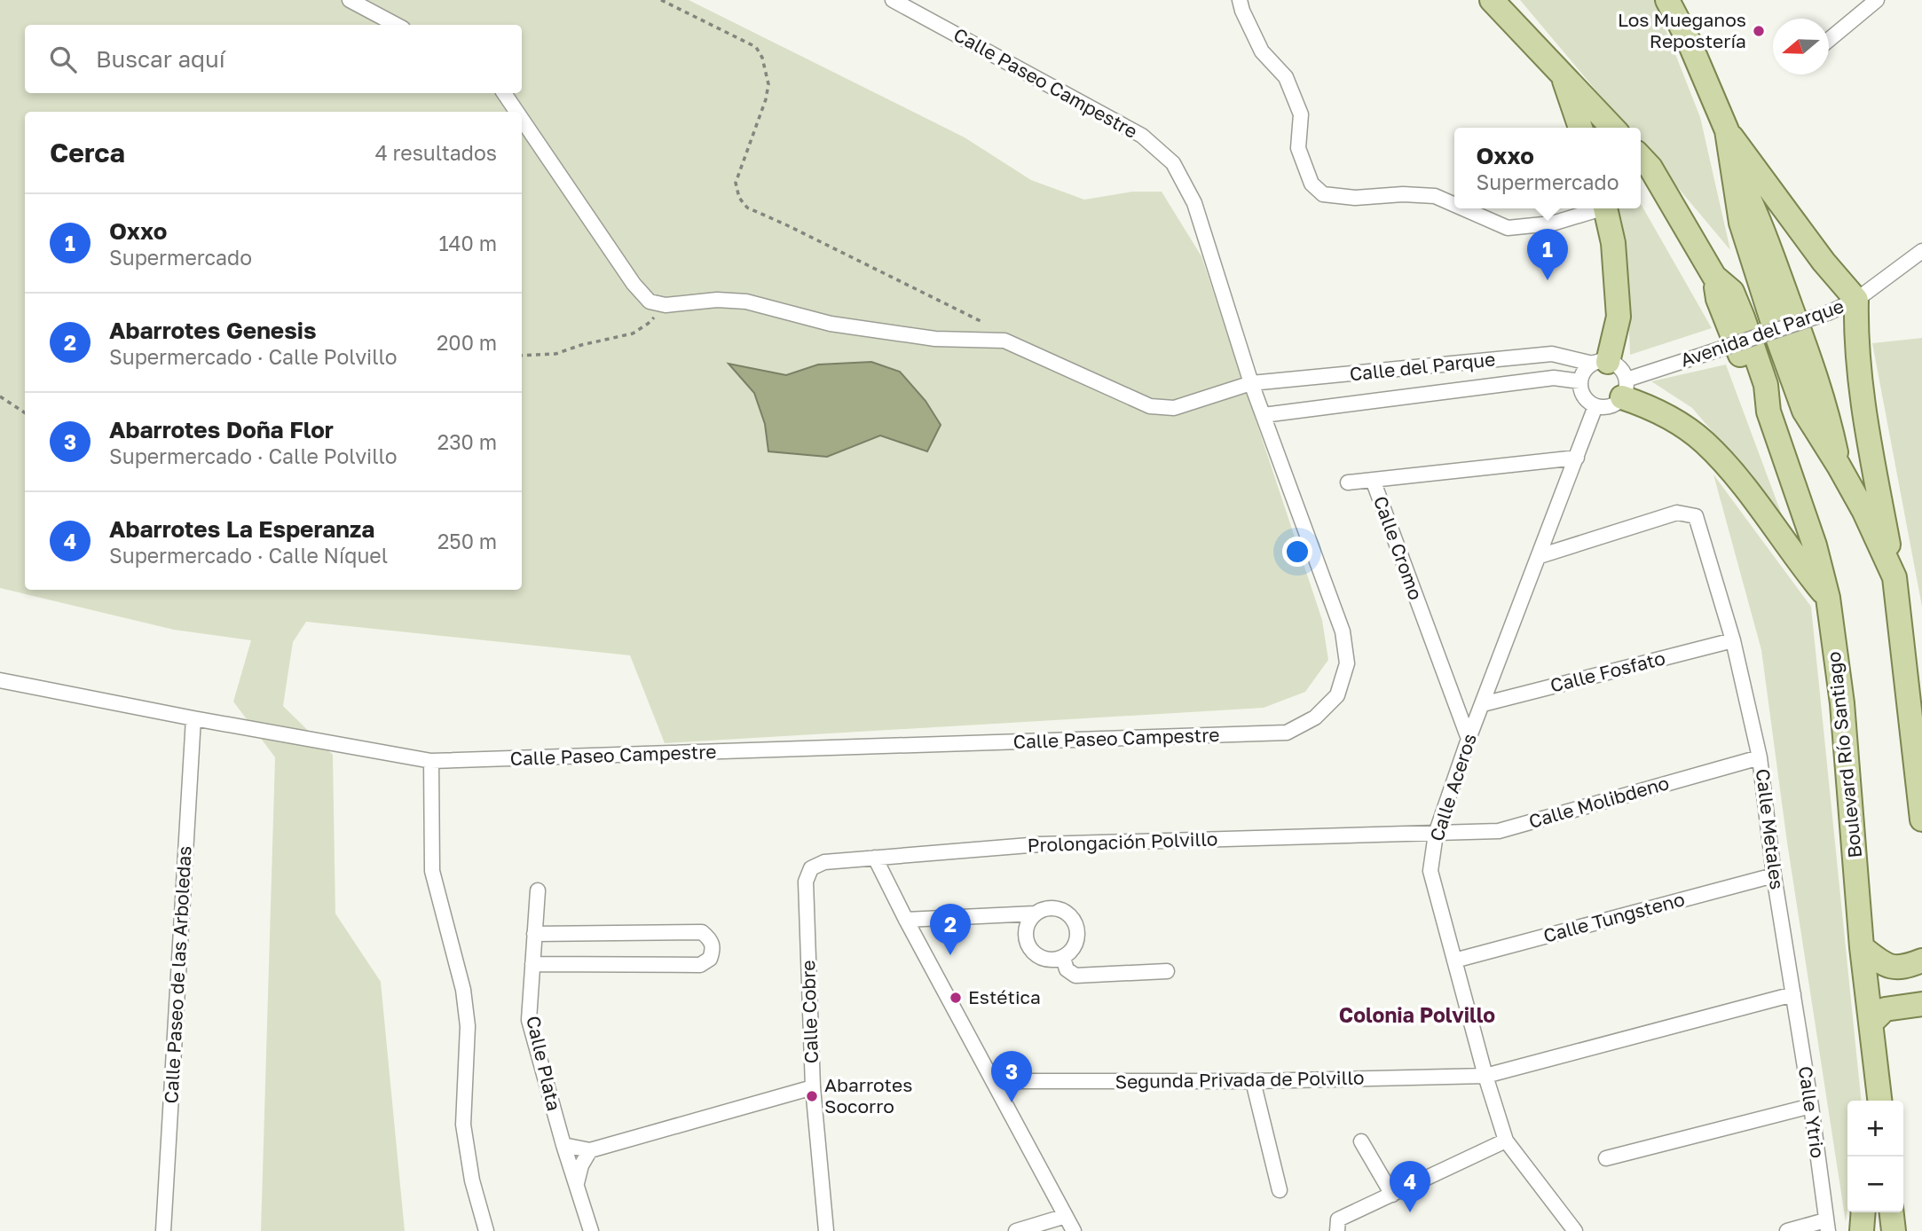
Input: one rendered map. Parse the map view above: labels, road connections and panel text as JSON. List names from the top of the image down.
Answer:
{
  "streets": {
    "main road": ["Boulevard Río Santiago"],
    "street": [
      "Calle Paseo Campestre",
      "Avenida del Parque",
      "Calle del Parque",
      "Calle Cromo",
      "Calle Fosfato",
      "Calle Aceros",
      "Calle Molibdeno",
      "Calle Metales",
      "Prolongación Polvillo",
      "Calle Tungsteno",
      "Calle Paseo de las Arboledas",
      "Calle Cobre",
      "Calle Plata",
      "Segunda Privada de Polvillo",
      "Calle Ytrio"
    ]
  },
  "crossings": [
    ["Calle Paseo Campestre", "Calle del Parque"],
    ["Calle Paseo Campestre", "Calle Paseo de las Arboledas"],
    ["Avenida del Parque", "Calle del Parque"],
    ["Avenida del Parque", "Calle Aceros"],
    ["Calle del Parque", "Calle Aceros"],
    ["Calle Cromo", "Calle Aceros"],
    ["Calle Fosfato", "Calle Aceros"],
    ["Calle Fosfato", "Calle Metales"],
    ["Calle Aceros", "Calle Molibdeno"],
    ["Calle Aceros", "Calle Metales"],
    ["Calle Aceros", "Prolongación Polvillo"],
    ["Calle Aceros", "Calle Tungsteno"],
    ["Calle Aceros", "Segunda Privada de Polvillo"],
    ["Calle Molibdeno", "Calle Metales"],
    ["Calle Molibdeno", "Prolongación Polvillo"],
    ["Calle Metales", "Calle Tungsteno"],
    ["Calle Metales", "Calle Ytrio"],
    ["Prolongación Polvillo", "Calle Cobre"]
  ],
  "districts": ["Colonia Polvillo"],
  "places": ["Los Mueganos Repostería", "Estética", "Abarrotes Socorro"],
  "north": "left",
  "page": {
    "search": "Buscar aquí",
    "heading": ["Cerca", "4 resultados"],
    "popup": ["Oxxo", "Supermercado"],
    "list": [
      {
        "mark": "1",
        "name": "Oxxo",
        "note": "Supermercado",
        "value": "140 m"
      },
      {
        "mark": "2",
        "name": "Abarrotes Genesis",
        "note": "Supermercado · Calle Polvillo",
        "value": "200 m"
      },
      {
        "mark": "3",
        "name": "Abarrotes Doña Flor",
        "note": "Supermercado · Calle Polvillo",
        "value": "230 m"
      },
      {
        "mark": "4",
        "name": "Abarrotes La Esperanza",
        "note": "Supermercado · Calle Níquel",
        "value": "250 m"
      }
    ],
    "pins": [
      "1",
      "2",
      "3",
      "4"
    ],
    "map_buttons": ["+", "−"]
  }
}
